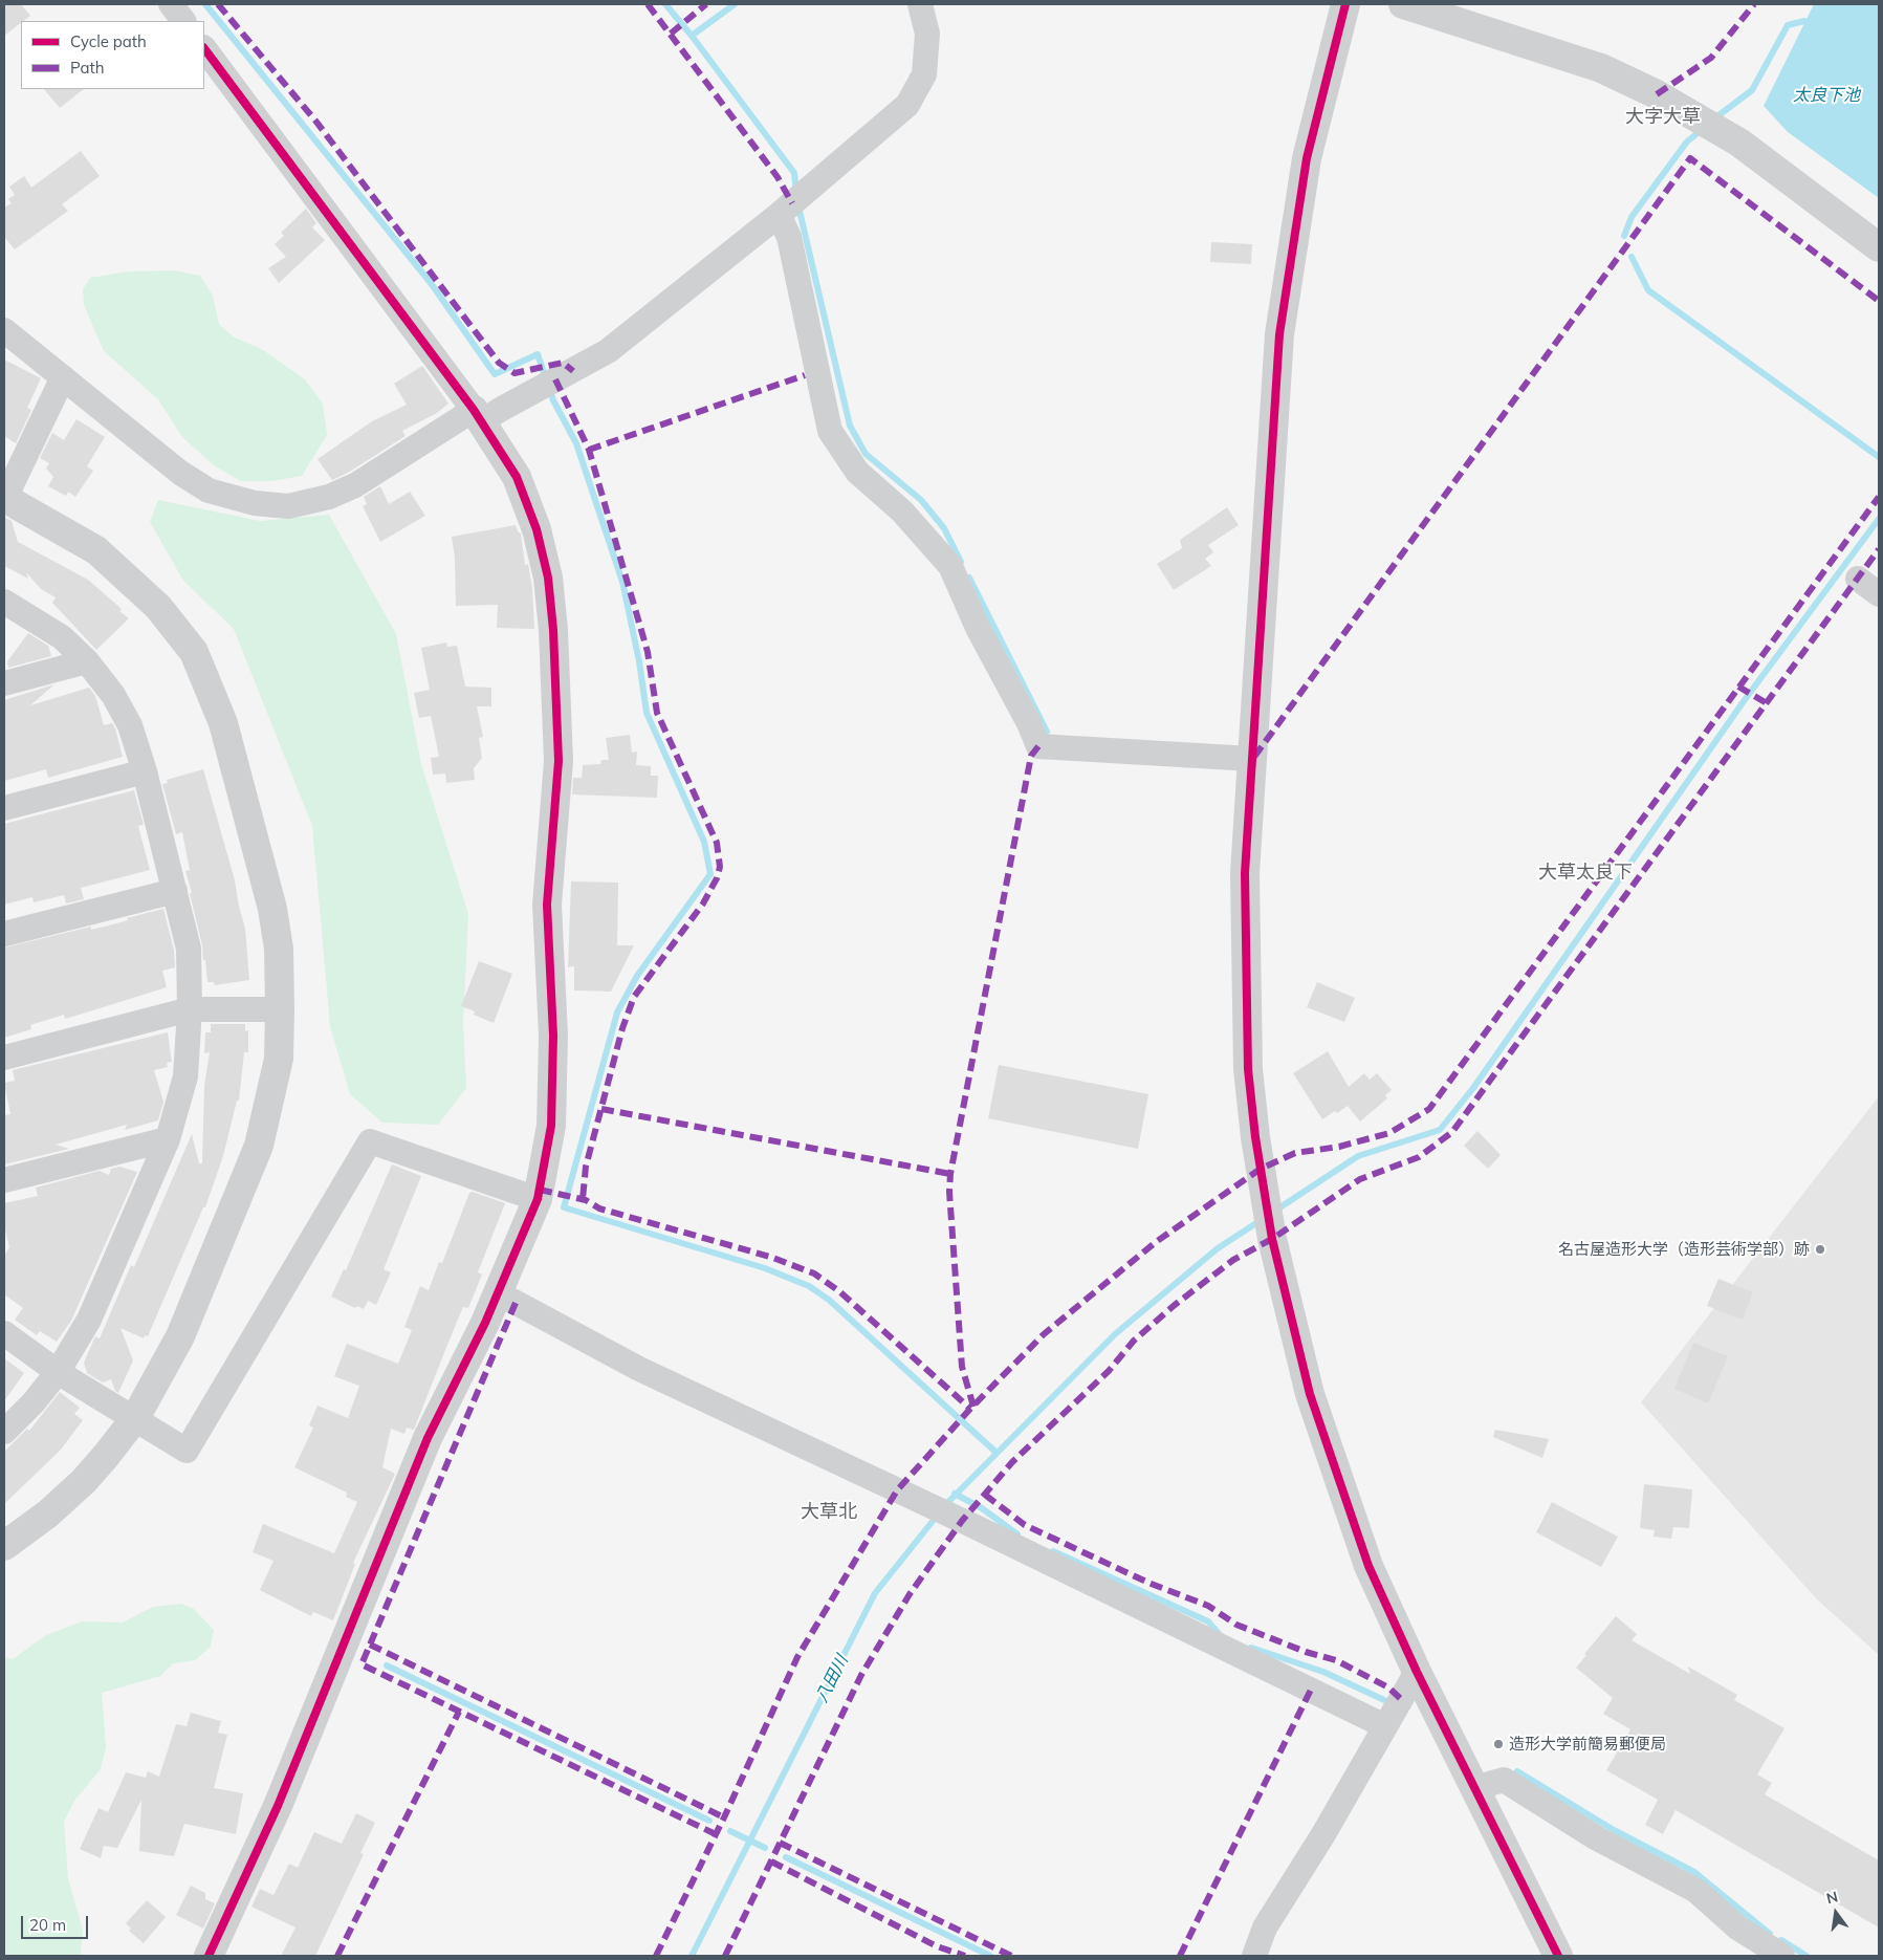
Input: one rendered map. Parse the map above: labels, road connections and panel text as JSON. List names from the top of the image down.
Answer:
{
  "districts": ["大字大草", "大草太良下", "大草北"],
  "water": ["太良下池", "八田川"],
  "places": ["名古屋造形大学（造形芸術学部）跡", "造形大学前簡易郵便局"],
  "legend": ["Cycle path", "Path"],
  "scale_bar": "20 m",
  "north": "top"
}
